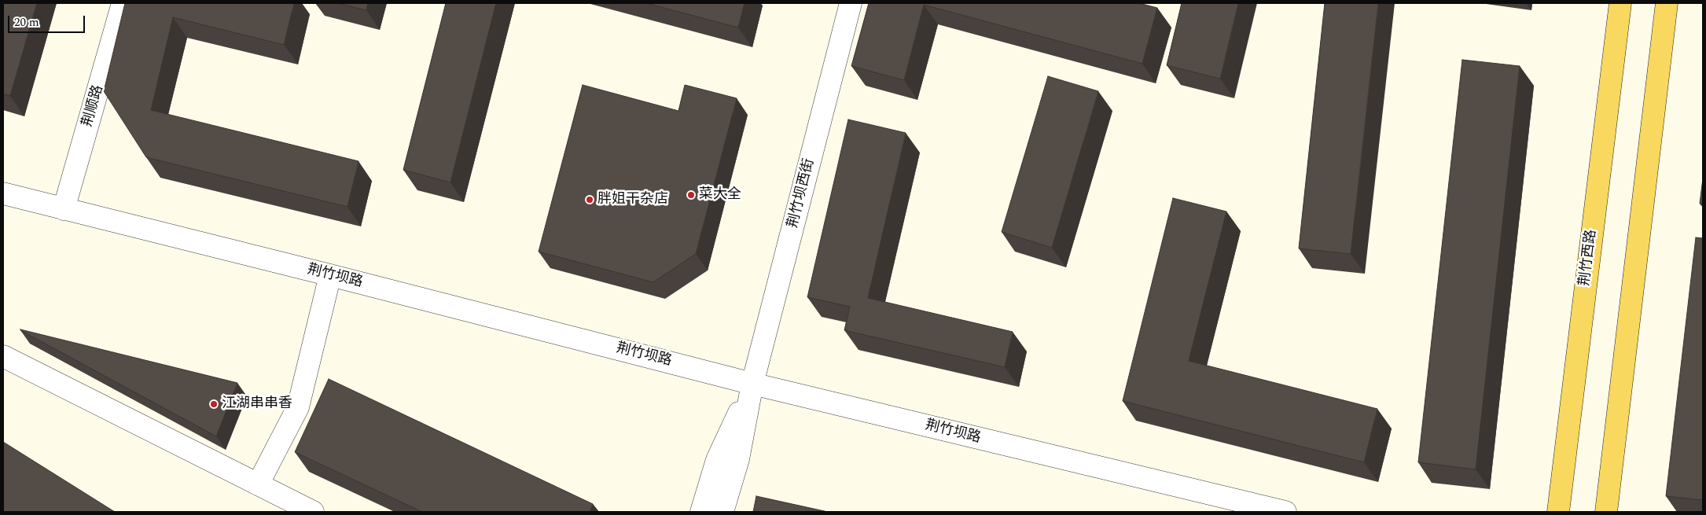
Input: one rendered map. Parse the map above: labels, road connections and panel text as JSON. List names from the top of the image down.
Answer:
{
  "streets": {
    "main road": ["荆竹西路"],
    "street": ["荆顺路", "荆竹坝西街", "荆竹坝路"]
  },
  "crossings": [
    ["荆顺路", "荆竹坝路"],
    ["荆竹坝西街", "荆竹坝路"]
  ],
  "places": ["菜大全", "胖姐干杂店", "江湖串串香"],
  "scale_bar": "20 m"
}
